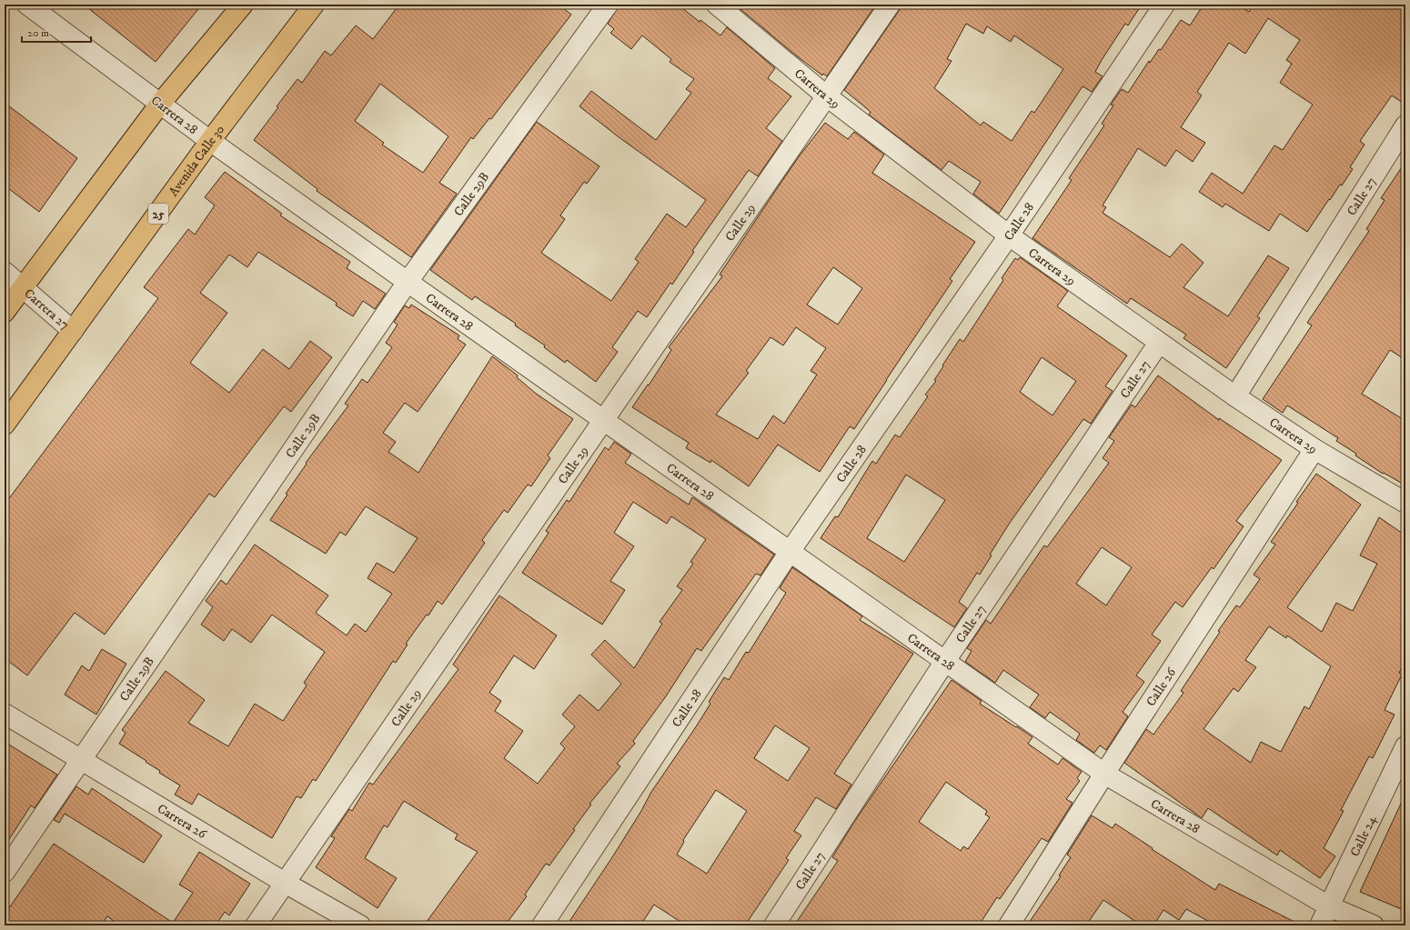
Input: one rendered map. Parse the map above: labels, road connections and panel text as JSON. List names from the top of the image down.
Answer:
{
  "streets": {
    "highway": ["Avenida Calle 30", "25"],
    "street": [
      "Carrera 29",
      "Carrera 28",
      "Calle 29B",
      "Calle 27",
      "Calle 28",
      "Calle 29",
      "Carrera 27",
      "Calle 26",
      "Carrera 26",
      "Calle 24"
    ]
  },
  "crossings": [
    ["Carrera 29", "Calle 27"],
    ["Carrera 29", "Calle 28"],
    ["Carrera 29", "Calle 29"],
    ["Carrera 29", "Calle 26"],
    ["Carrera 28", "Avenida Calle 30"],
    ["Carrera 28", "Calle 29B"],
    ["Carrera 28", "Calle 27"],
    ["Carrera 28", "Calle 28"],
    ["Carrera 28", "Calle 29"],
    ["Carrera 28", "Calle 26"],
    ["Carrera 28", "Calle 24"],
    ["Avenida Calle 30", "Carrera 27"],
    ["Calle 29B", "Carrera 26"],
    ["Calle 29", "Carrera 26"]
  ],
  "scale_bar": "20 m"
}
